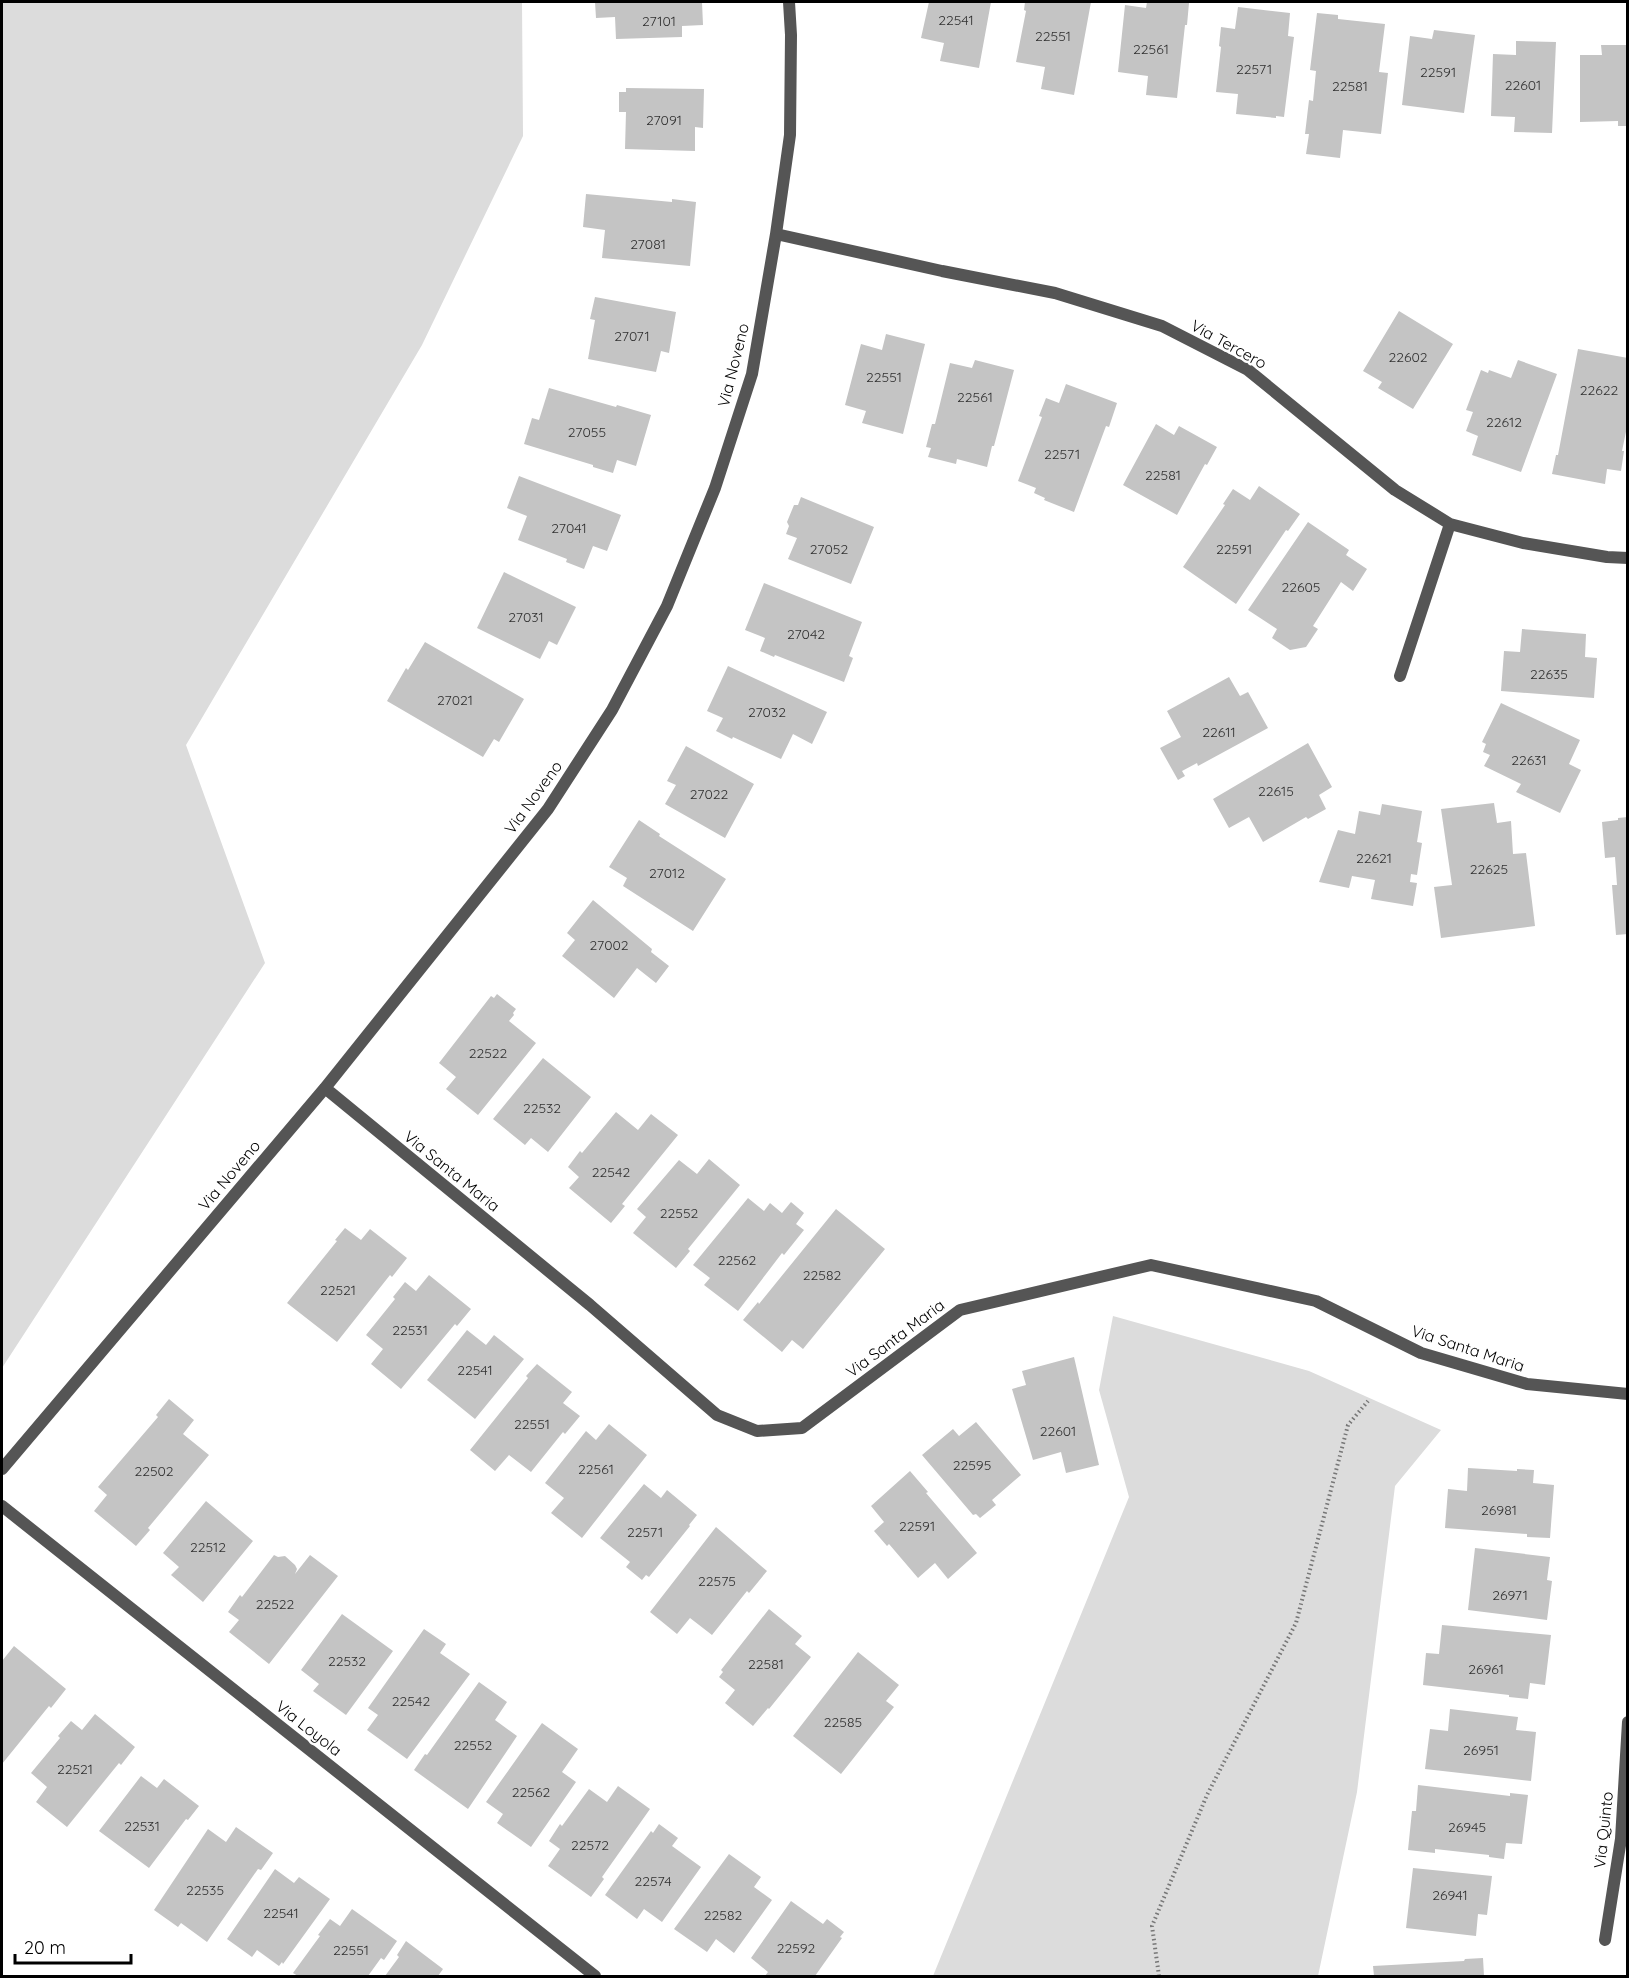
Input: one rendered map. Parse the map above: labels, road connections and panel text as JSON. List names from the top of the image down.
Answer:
{
  "streets": {
    "street": [
      "Via Tercero",
      "Via Noveno",
      "Via Santa Maria",
      "Via Loyola",
      "Via Quinto"
    ]
  },
  "crossings": [
    ["Via Tercero", "Via Noveno"],
    ["Via Noveno", "Via Santa Maria"]
  ],
  "house_numbers": [
    "22541",
    "27101",
    "22551",
    "22561",
    "22571",
    "22591",
    "22601",
    "22581",
    "27091",
    "27081",
    "27071",
    "22602",
    "22551",
    "22622",
    "22561",
    "22612",
    "27055",
    "22571",
    "22581",
    "27041",
    "27052",
    "22591",
    "22605",
    "27031",
    "27042",
    "22635",
    "27021",
    "27032",
    "22611",
    "22631",
    "22615",
    "27022",
    "22621",
    "22625",
    "27012",
    "27002",
    "22522",
    "22532",
    "22542",
    "22552",
    "22562",
    "22582",
    "22521",
    "22531",
    "22541",
    "22551",
    "22601",
    "22595",
    "22561",
    "22502",
    "26981",
    "22591",
    "22571",
    "22512",
    "22575",
    "26971",
    "22522",
    "22532",
    "22581",
    "26961",
    "22542",
    "22585",
    "22552",
    "26951",
    "22521",
    "22562",
    "22531",
    "26945",
    "22572",
    "22574",
    "22535",
    "26941",
    "22541",
    "22582",
    "22592",
    "22551"
  ],
  "scale_bar": "20 m"
}
